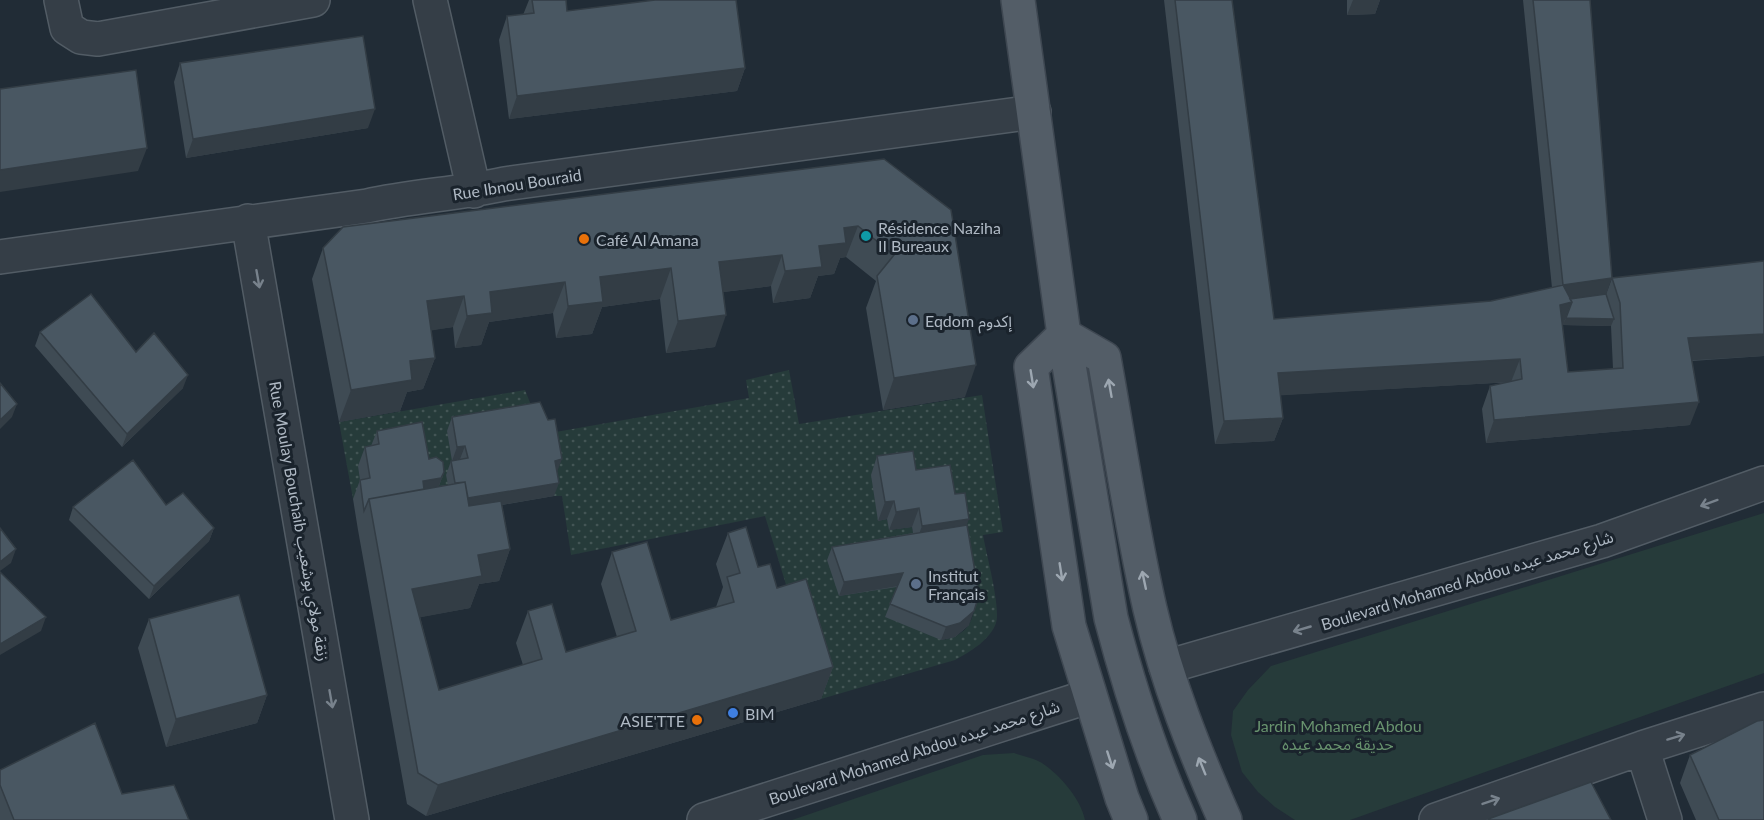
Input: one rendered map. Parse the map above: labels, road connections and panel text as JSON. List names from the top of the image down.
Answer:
{
  "streets": {
    "street": ["Rue Ibnou Bouraid", "Rue Moulay Bouchaib زنقة مولاي بوشعيب", "Boulevard Mohamed Abdou شارع محمد عبده"]
  },
  "crossings": [
    ["Rue Ibnou Bouraid", "Rue Moulay Bouchaib زنقة مولاي بوشعيب"]
  ],
  "one_way": ["Rue Moulay Bouchaib زنقة مولاي بوشعيب"],
  "parks": ["Jardin Mohamed Abdou حديقة محمد عبده"],
  "places": [
    "Résidence Naziha II Bureaux",
    "Café Al Amana",
    "Eqdom إكدوم",
    "Institut Français",
    "BIM",
    "ASIE'TTE"
  ]
}
